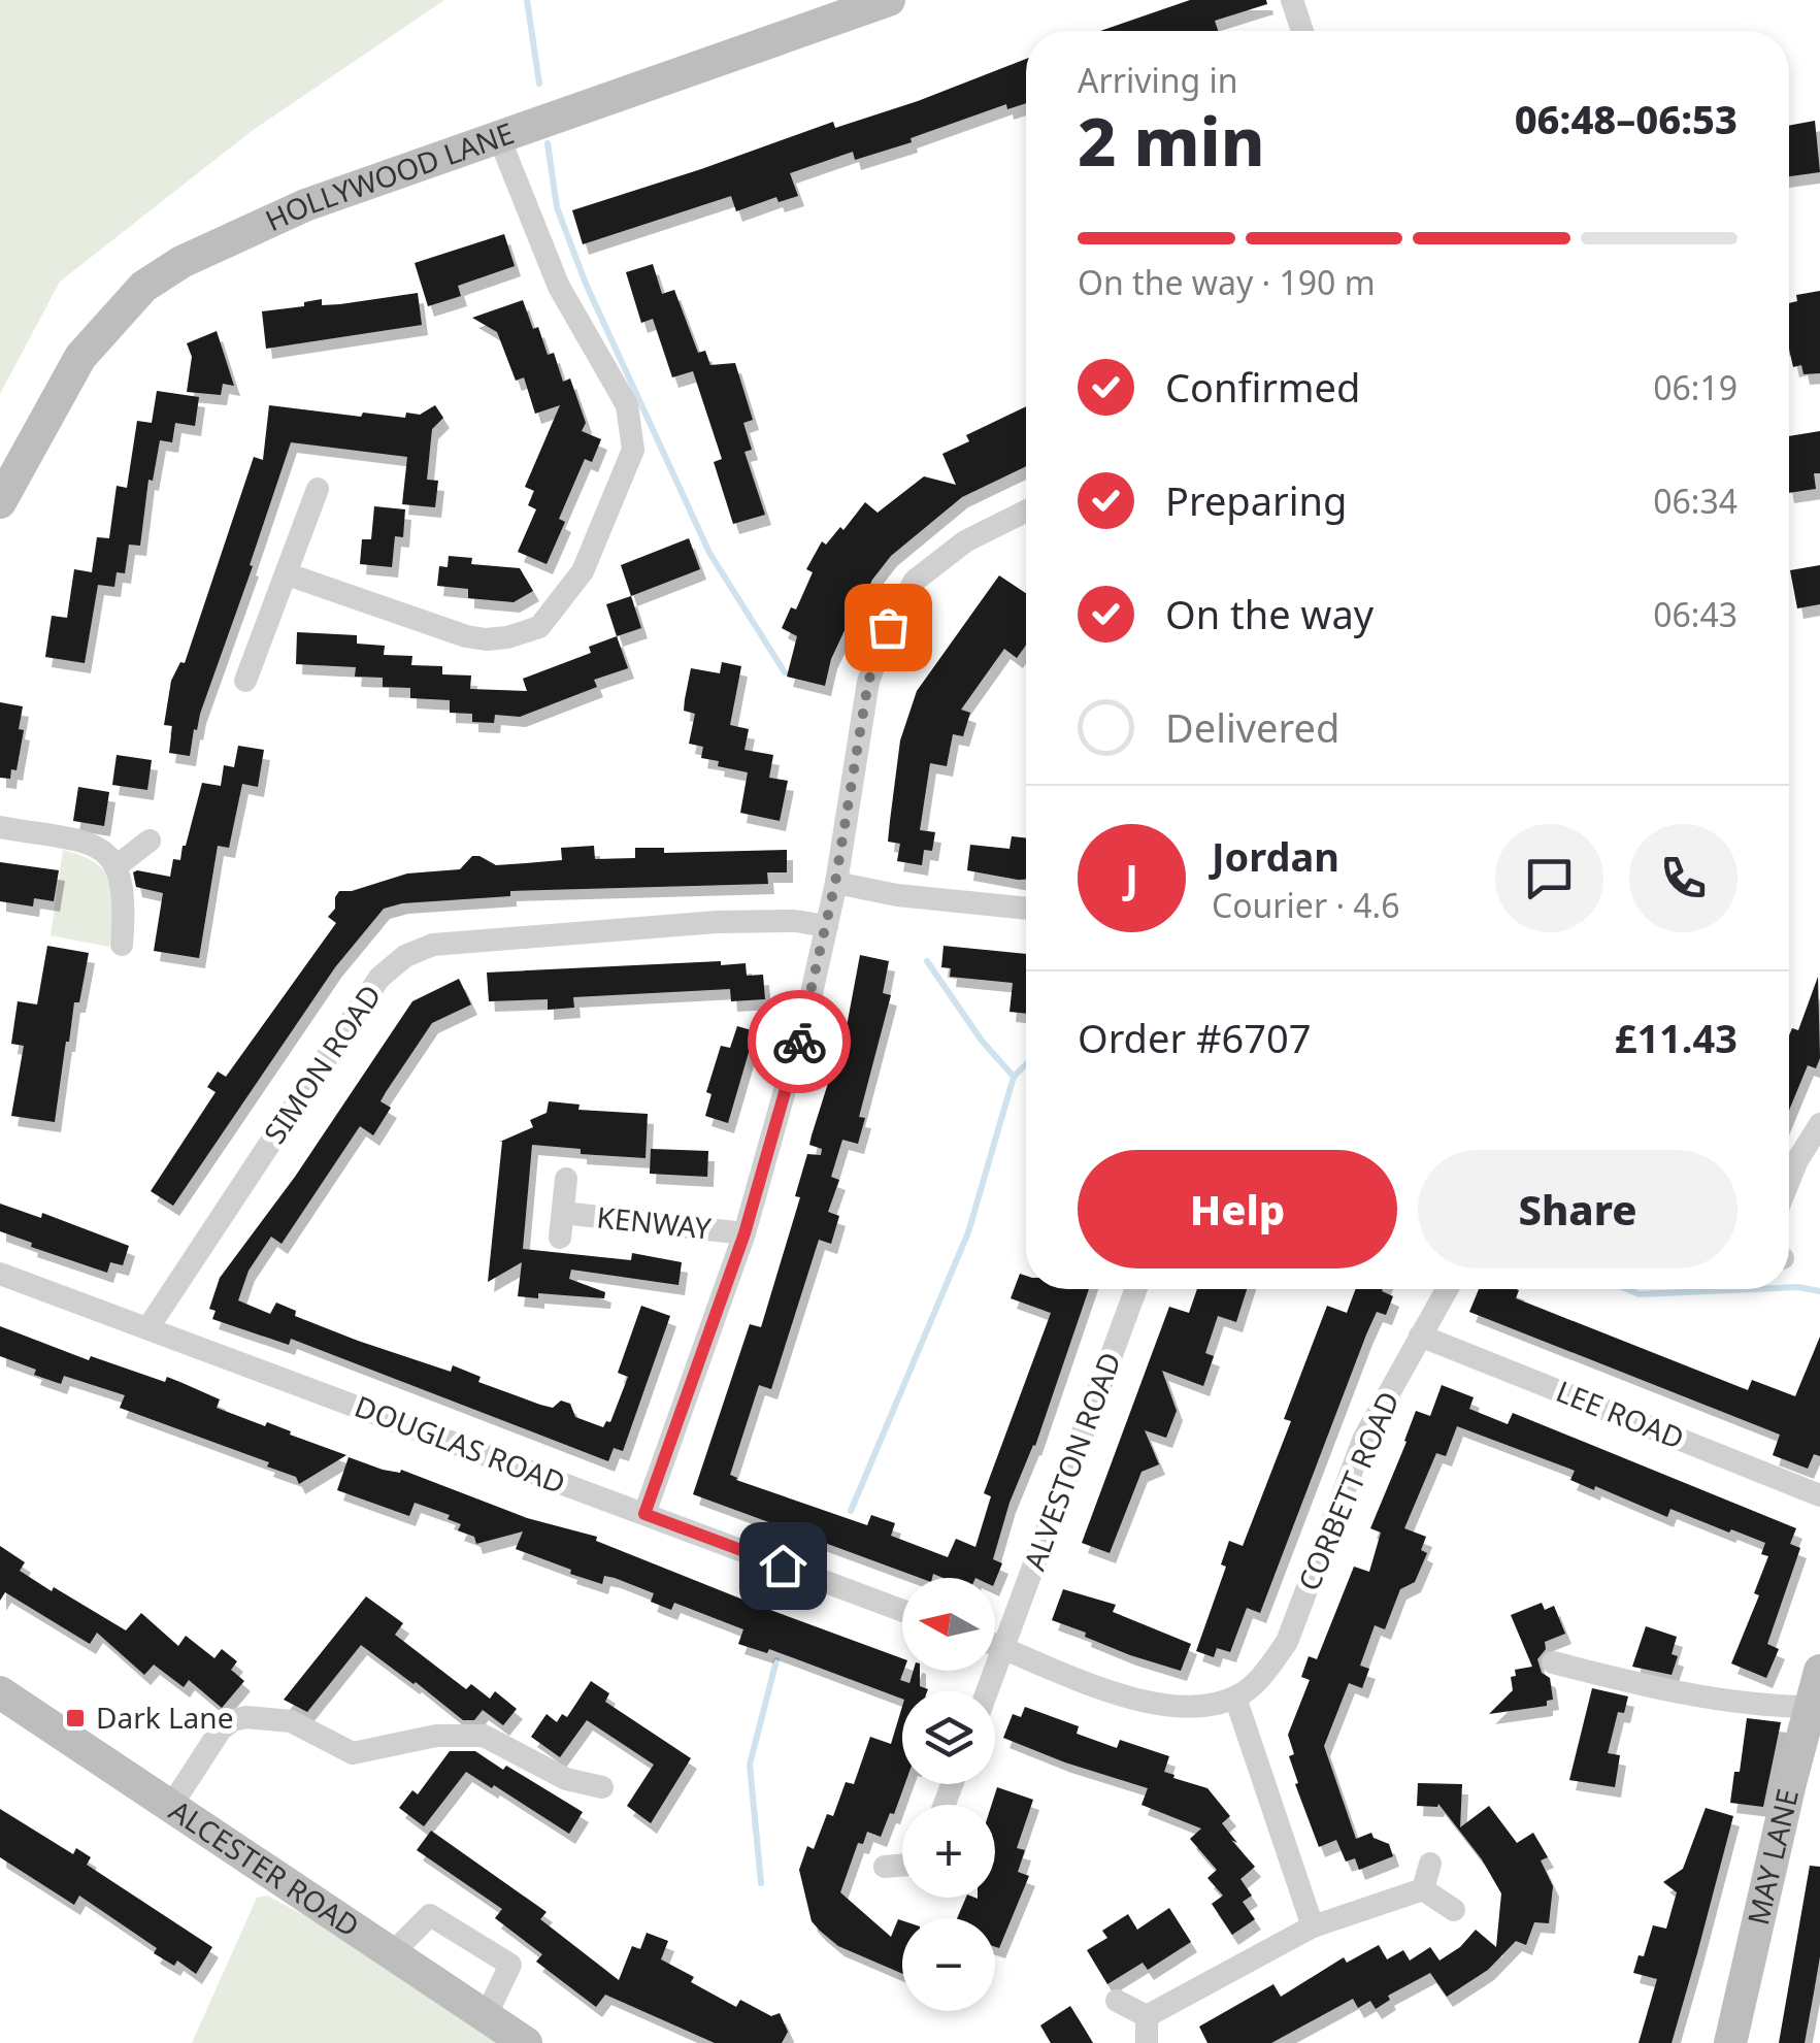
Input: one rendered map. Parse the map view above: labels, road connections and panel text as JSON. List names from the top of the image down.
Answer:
{
  "streets": {
    "street": [
      "HOLLYWOOD LANE",
      "SIMON ROAD",
      "KENWAY",
      "LEE ROAD",
      "DOUGLAS ROAD",
      "ALVESTON ROAD",
      "CORBETT ROAD",
      "MAY LANE",
      "ALCESTER ROAD"
    ]
  },
  "crossings": [
    ["SIMON ROAD", "DOUGLAS ROAD"],
    ["LEE ROAD", "CORBETT ROAD"]
  ],
  "places": {
    "transit": ["Dark Lane"]
  },
  "north": "left",
  "page": {
    "heading": ["2 min", "Arriving in", "06:48–06:53"],
    "panel": [
      "Jordan",
      "Courier · 4.6",
      "Order #6707",
      "£11.43"
    ],
    "bar": "On the way · 190 m",
    "list": [
      ["Confirmed", "06:19"],
      ["Preparing", "06:34"],
      ["On the way", "06:43"],
      "Delivered"
    ],
    "round": "J",
    "buttons": ["Help", "Share"],
    "map_buttons": ["+", "−"]
  }
}
